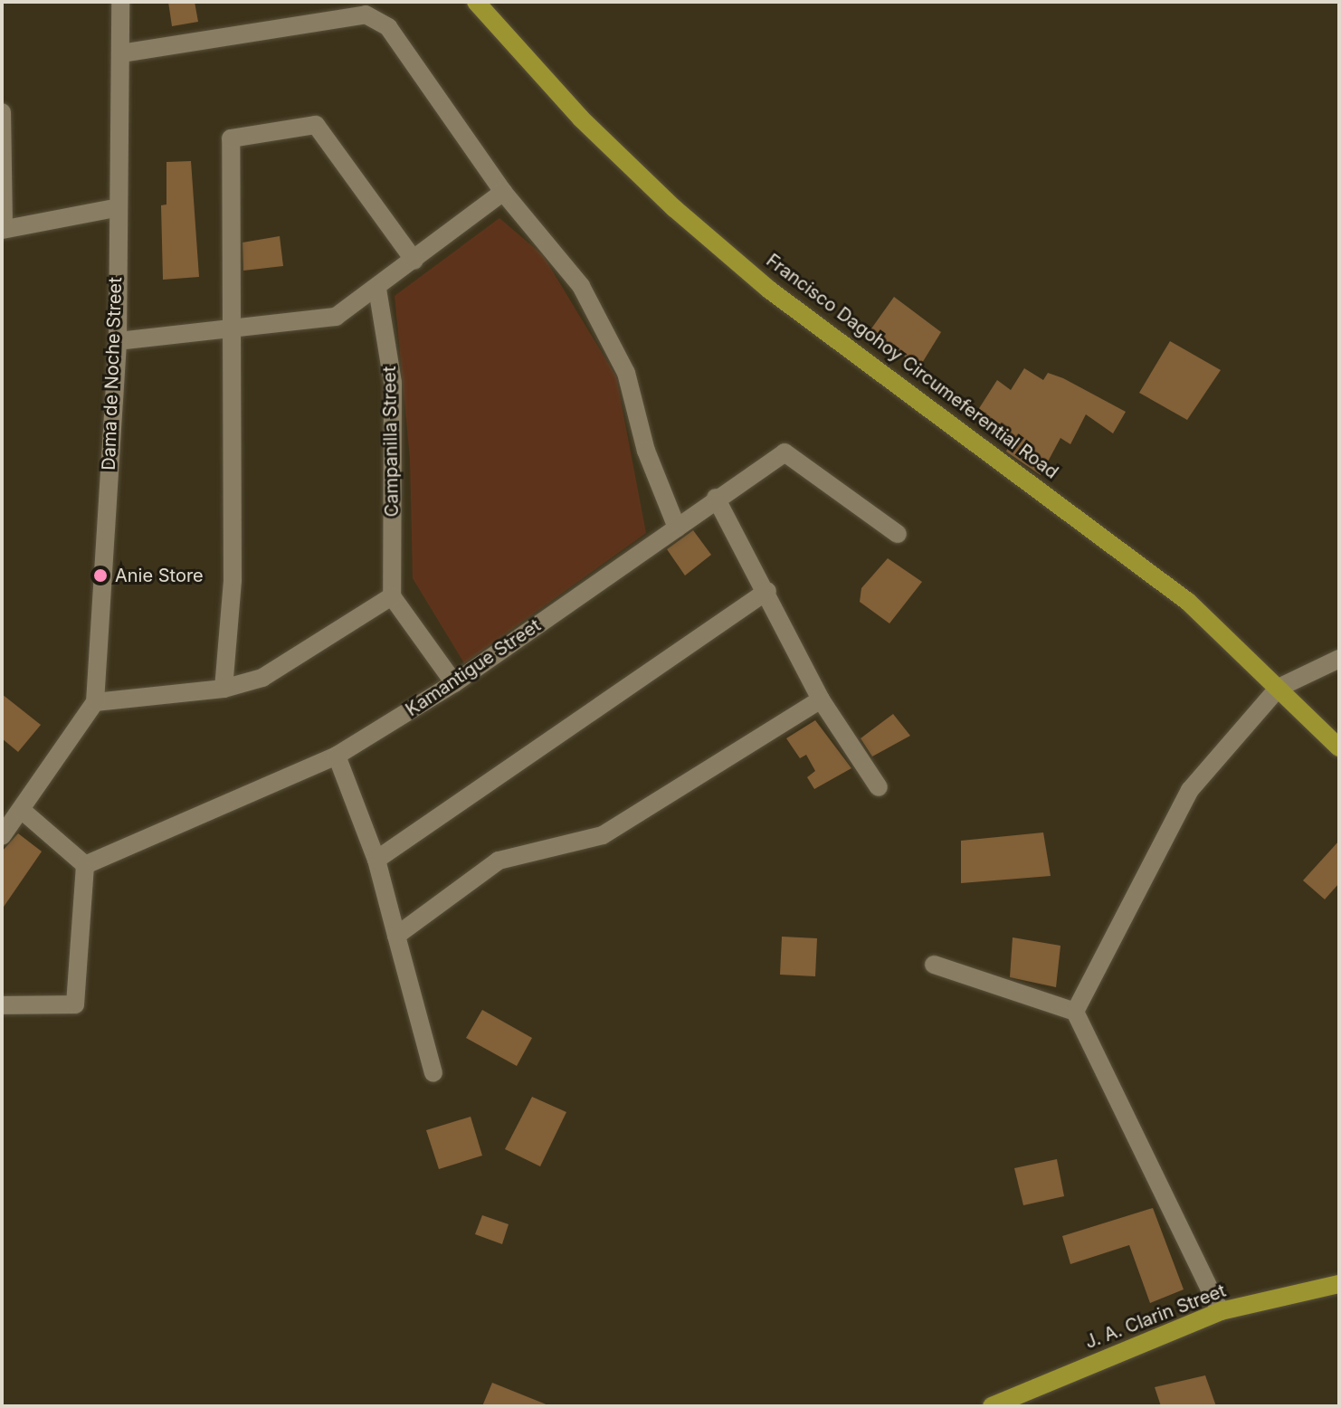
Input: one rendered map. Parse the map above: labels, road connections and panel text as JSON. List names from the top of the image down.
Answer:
{
  "streets": {
    "main road": ["Francisco Dagohoy Circumeferential Road", "J. A. Clarin Street"],
    "street": ["Dama de Noche Street", "Campanilla Street", "Kamantigue Street"]
  },
  "places": ["Anie Store"]
}
